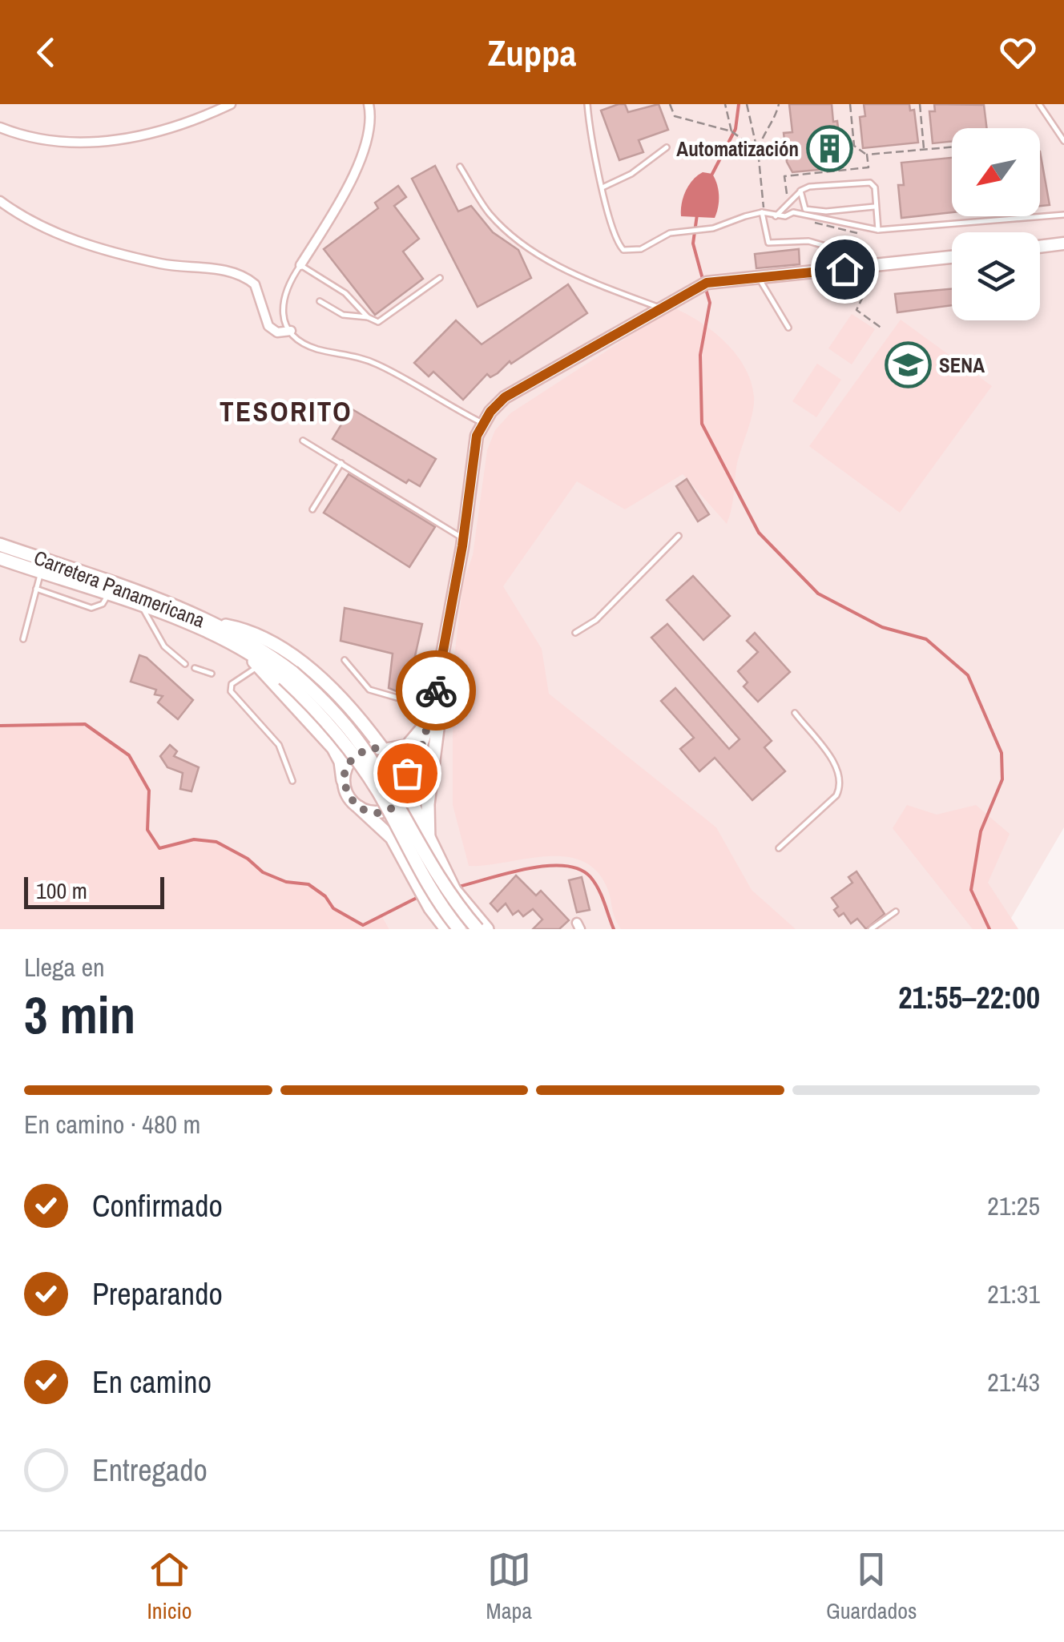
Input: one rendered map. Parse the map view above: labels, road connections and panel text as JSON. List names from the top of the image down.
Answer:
{
  "streets": {
    "highway": ["Carretera Panamericana"]
  },
  "districts": ["TESORITO"],
  "places": {
    "building": ["Automatización"],
    "school or university": ["SENA"]
  },
  "scale_bar": "100 m",
  "north": "bottom left",
  "page": {
    "header": "Zuppa",
    "scale": "100 m",
    "heading": ["3 min", "Llega en", "21:55–22:00"],
    "bar": "En camino · 480 m",
    "list": [
      ["Confirmado", "21:25"],
      ["Preparando", "21:31"],
      ["En camino", "21:43"],
      "Entregado"
    ],
    "tabs": ["Inicio", "Mapa", "Guardados"]
  }
}
